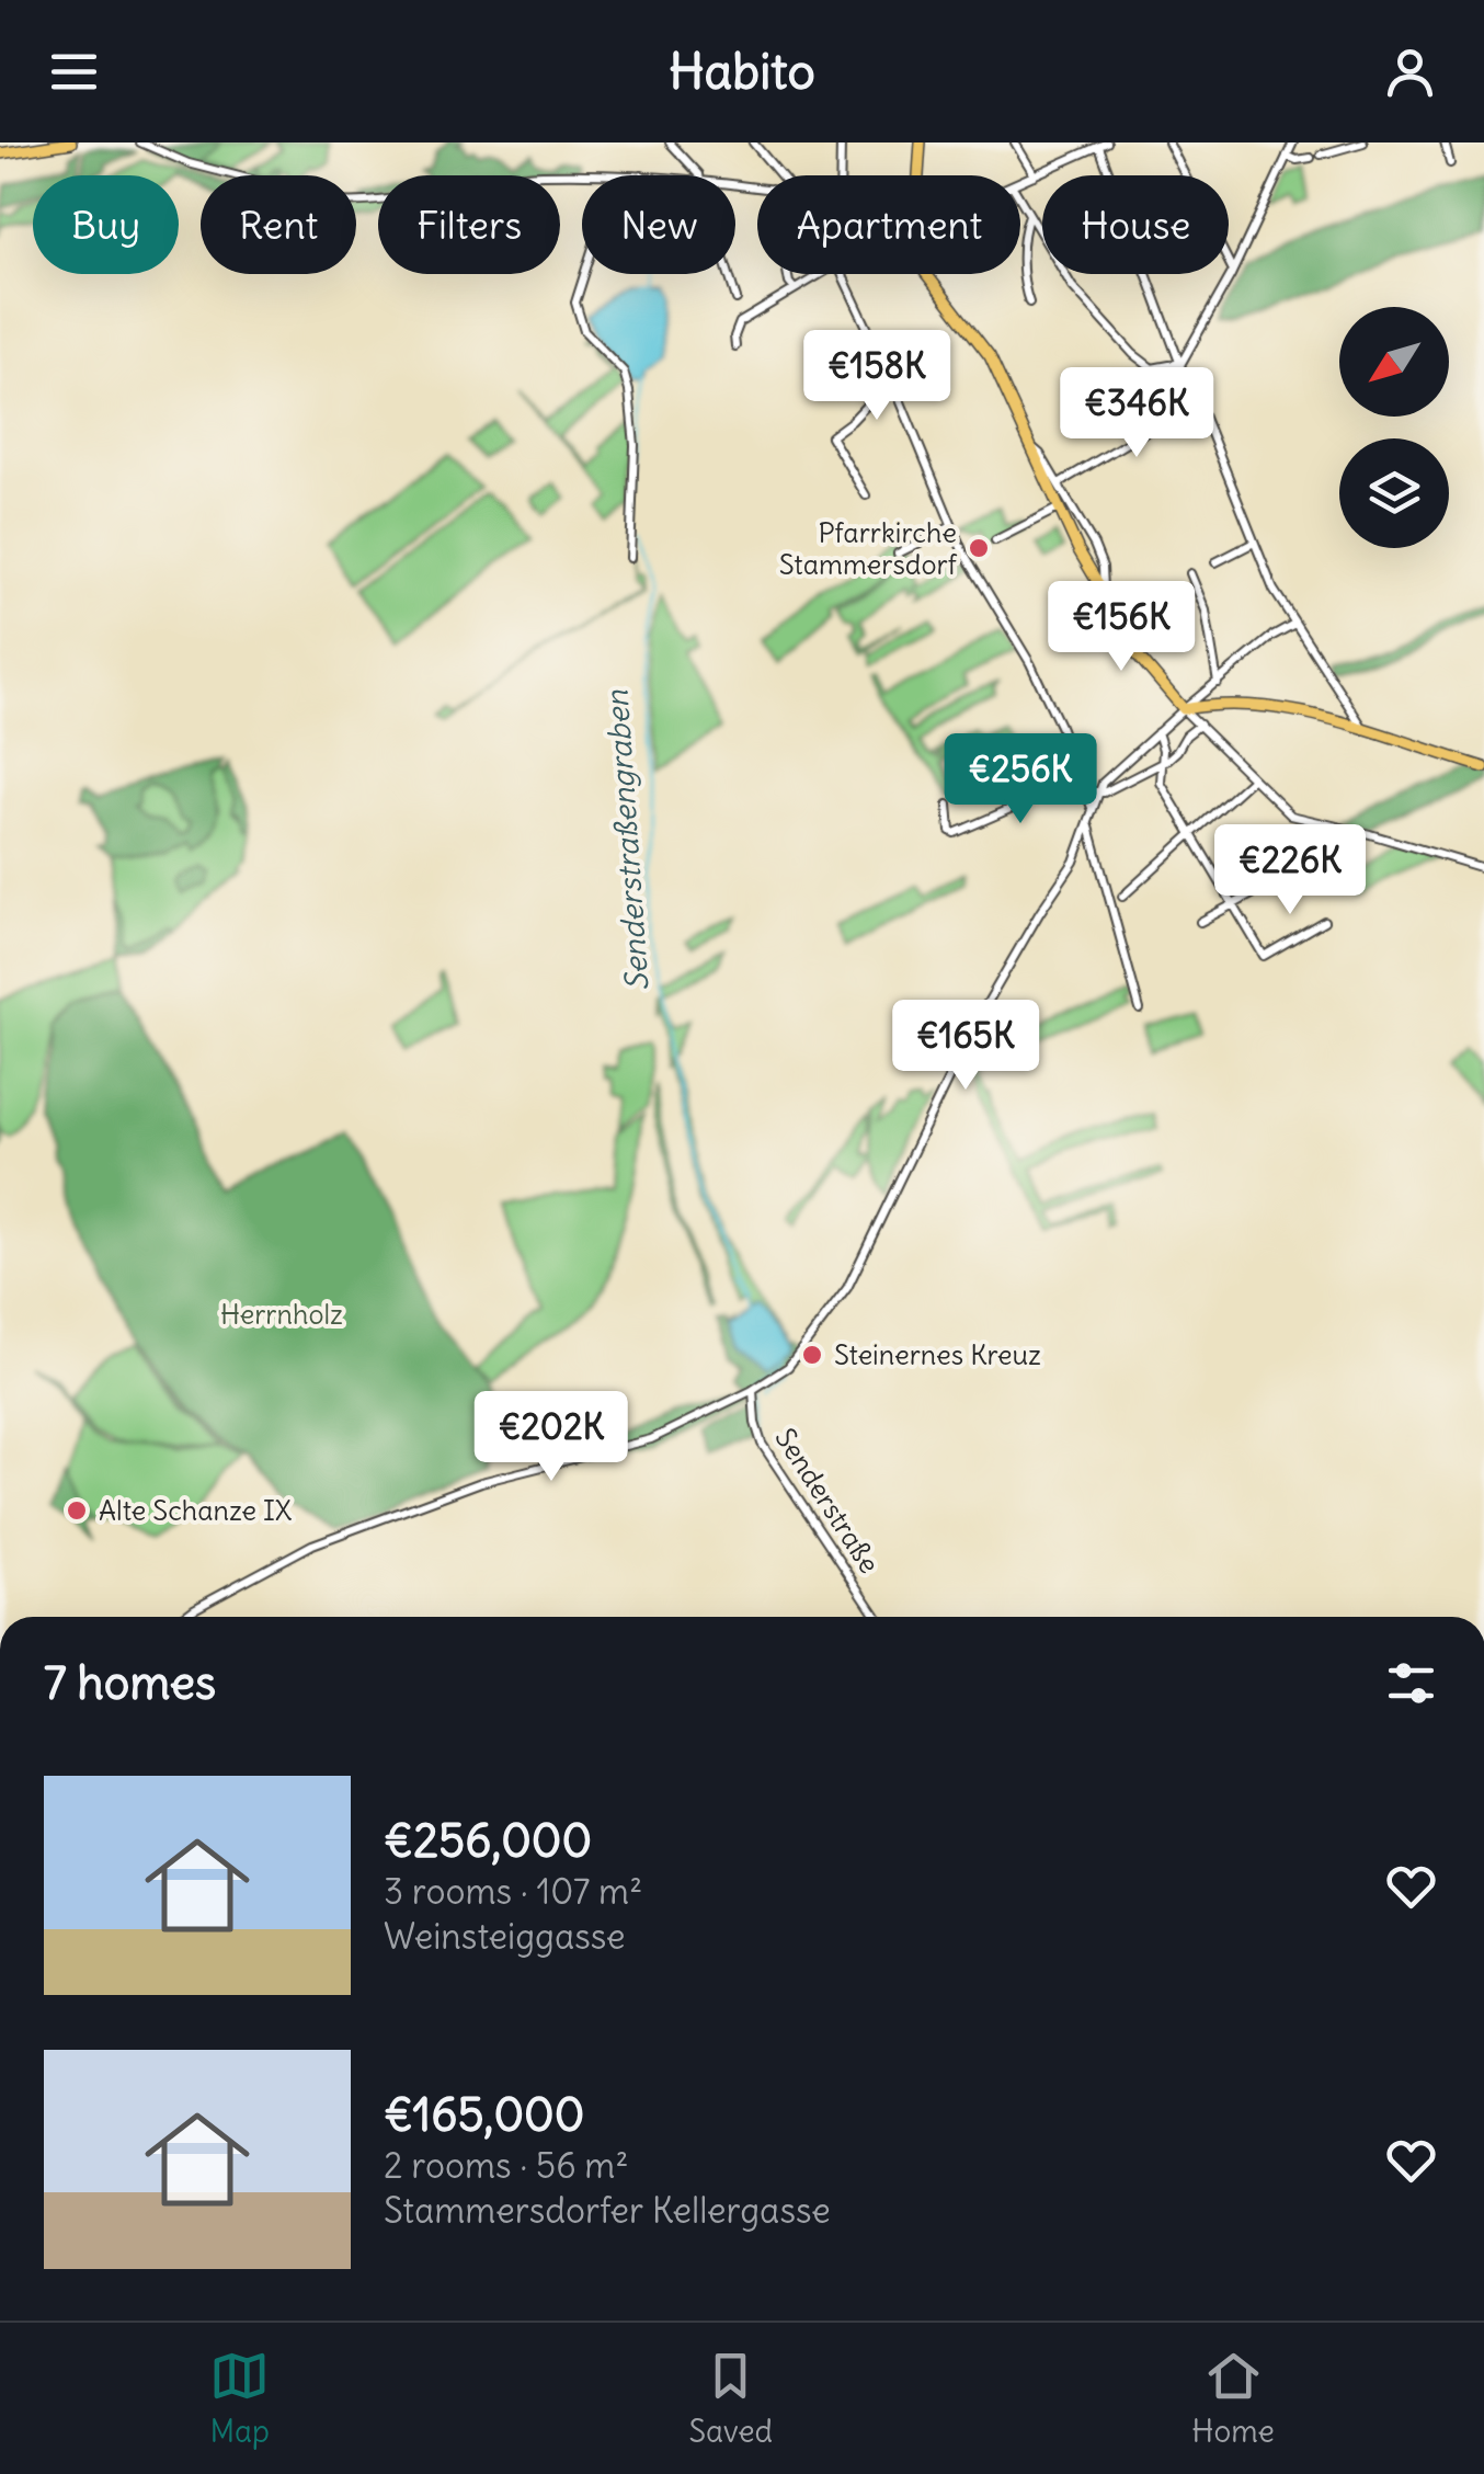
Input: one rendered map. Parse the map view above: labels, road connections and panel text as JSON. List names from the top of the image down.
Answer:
{
  "streets": {
    "street": ["Senderstraße"]
  },
  "water": ["Senderstraßengraben"],
  "parks": ["Herrnholz"],
  "places": ["Pfarrkirche Stammersdorf", "Steinernes Kreuz", "Alte Schanze IX"],
  "north": "bottom left",
  "page": {
    "header": "Habito",
    "chip": [
      "Buy",
      "Rent",
      "Filters",
      "New",
      "Apartment",
      "House"
    ],
    "price": [
      "€158K",
      "€346K",
      "€156K",
      "€256K",
      "€226K",
      "€165K",
      "€202K"
    ],
    "heading": "7 homes",
    "list": [
      {
        "name": "€256,000",
        "note": "3 rooms · 107 m² · Weinsteiggasse"
      },
      {
        "name": "€165,000",
        "note": "2 rooms · 56 m² · Stammersdorfer Kellergasse"
      }
    ],
    "tabs": ["Map", "Saved", "Home"]
  }
}
